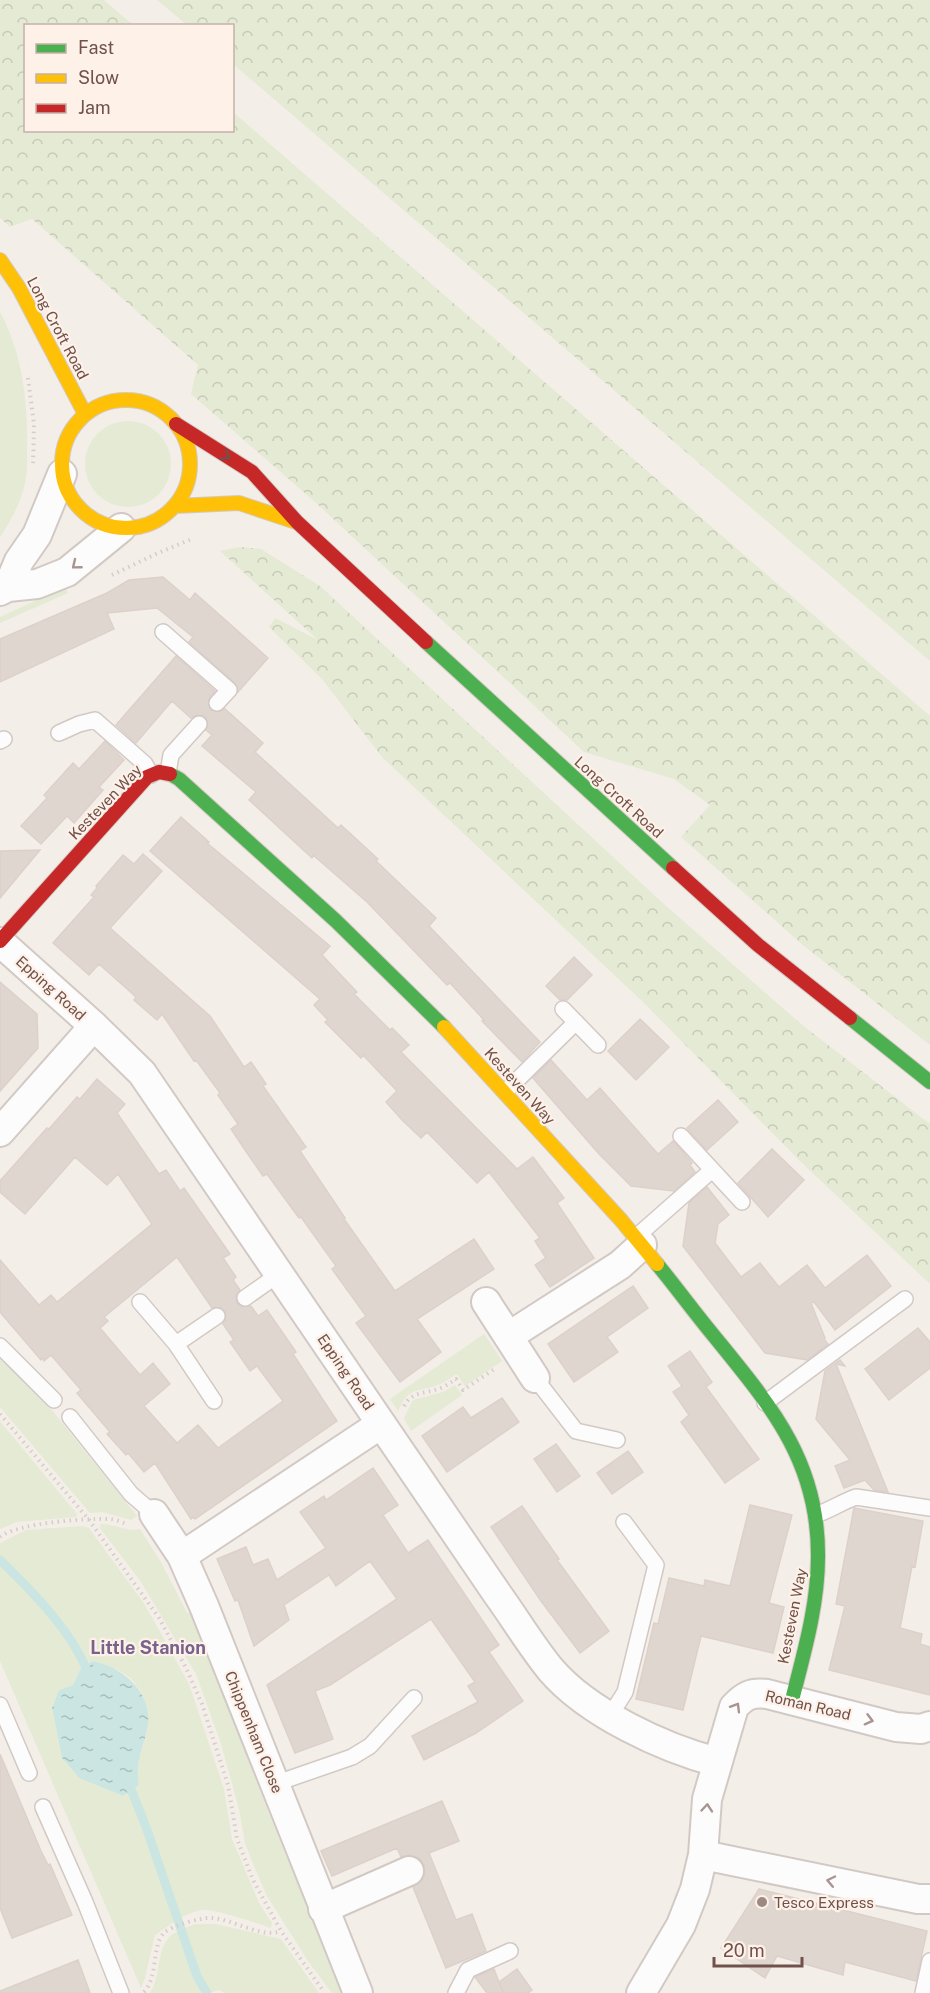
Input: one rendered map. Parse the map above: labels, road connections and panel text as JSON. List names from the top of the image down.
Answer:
{
  "streets": {
    "street": [
      "Long Croft Road",
      "Kesteven Way",
      "Epping Road",
      "Roman Road",
      "Chippenham Close"
    ]
  },
  "crossings": [
    ["Kesteven Way", "Epping Road"],
    ["Kesteven Way", "Roman Road"],
    ["Epping Road", "Roman Road"]
  ],
  "districts": ["Little Stanion"],
  "places": ["Tesco Express"],
  "legend": ["Fast", "Slow", "Jam"],
  "scale_bar": "20 m"
}
